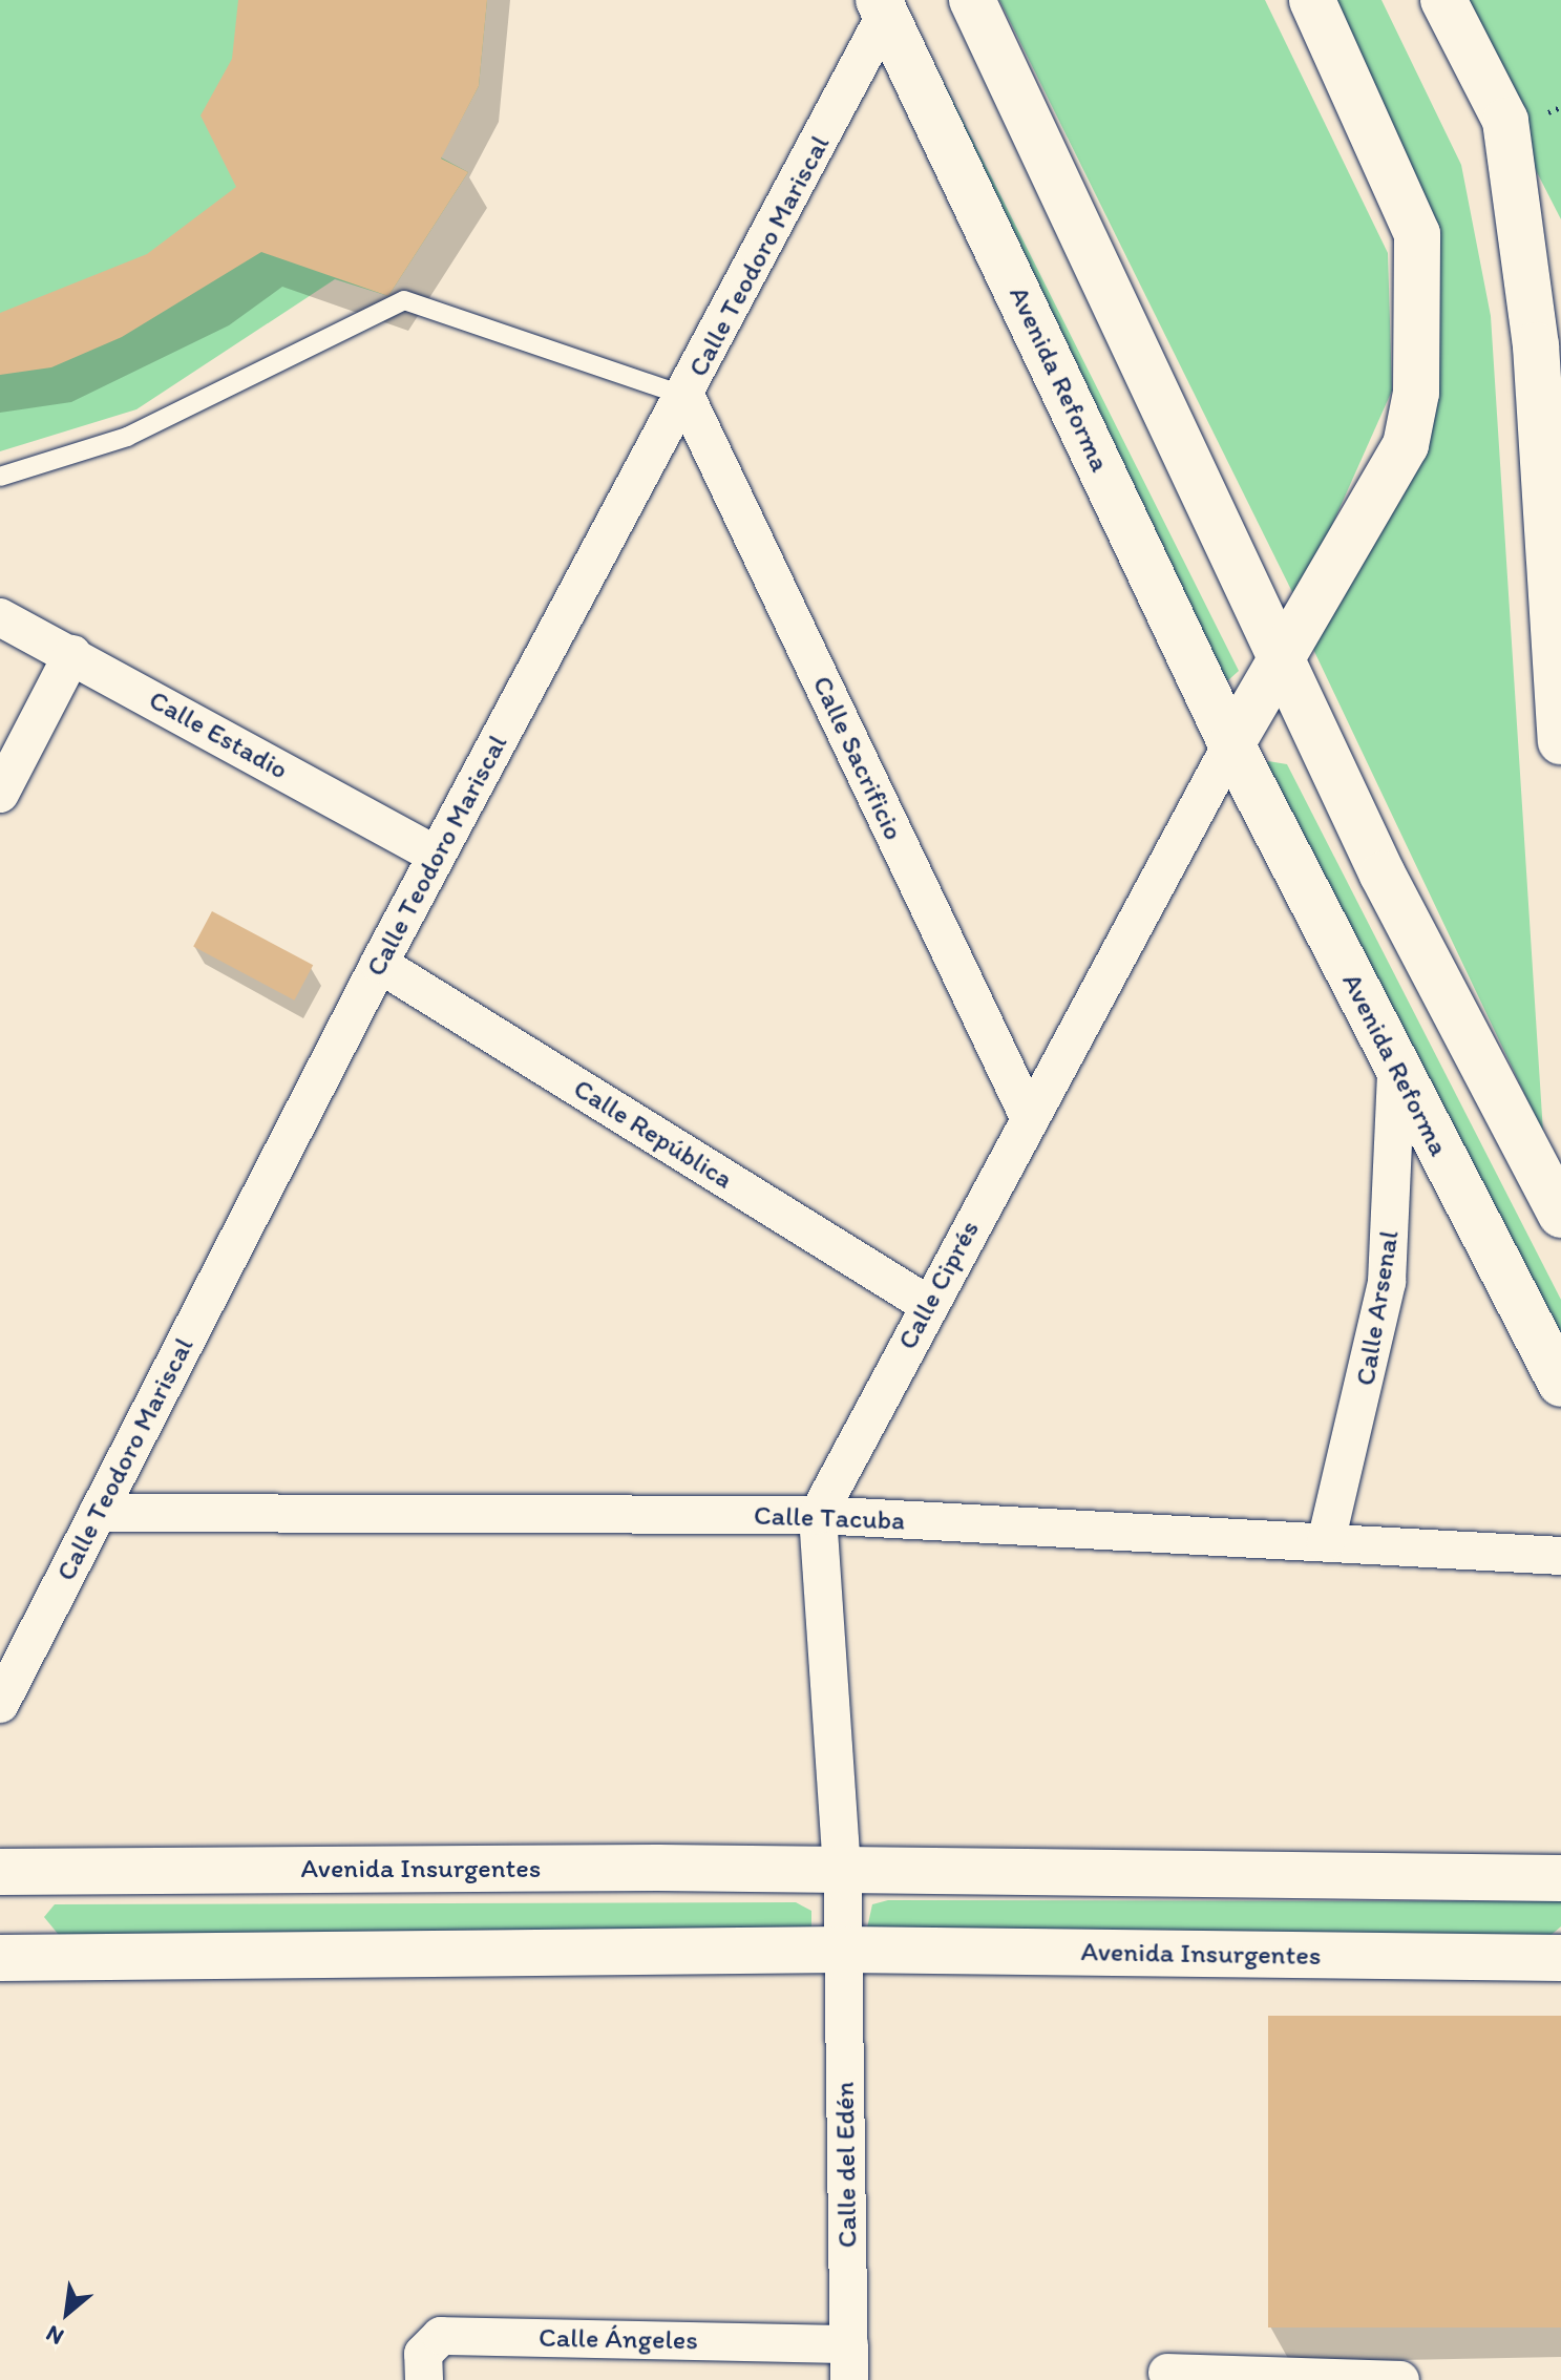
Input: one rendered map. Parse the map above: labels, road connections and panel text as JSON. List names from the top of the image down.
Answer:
{
  "streets": {
    "street": [
      "Calle Teodoro Mariscal",
      "Avenida Reforma",
      "Calle Estadio",
      "Calle Sacrificio",
      "Calle República",
      "Calle Ciprés",
      "Calle Arsenal",
      "Calle Tacuba",
      "Avenida Insurgentes",
      "Calle del Edén",
      "Calle Ángeles"
    ]
  },
  "crossings": [
    ["Calle Teodoro Mariscal", "Avenida Reforma"],
    ["Calle Teodoro Mariscal", "Calle Estadio"],
    ["Calle Teodoro Mariscal", "Calle Sacrificio"],
    ["Calle Teodoro Mariscal", "Calle República"],
    ["Calle Teodoro Mariscal", "Calle Tacuba"],
    ["Avenida Reforma", "Calle Ciprés"],
    ["Avenida Reforma", "Calle Arsenal"],
    ["Calle Sacrificio", "Calle Ciprés"],
    ["Calle República", "Calle Ciprés"],
    ["Calle Ciprés", "Calle Tacuba"],
    ["Calle Arsenal", "Calle Tacuba"],
    ["Avenida Insurgentes", "Calle del Edén"],
    ["Calle del Edén", "Calle Ángeles"]
  ],
  "north": "bottom left"
}
